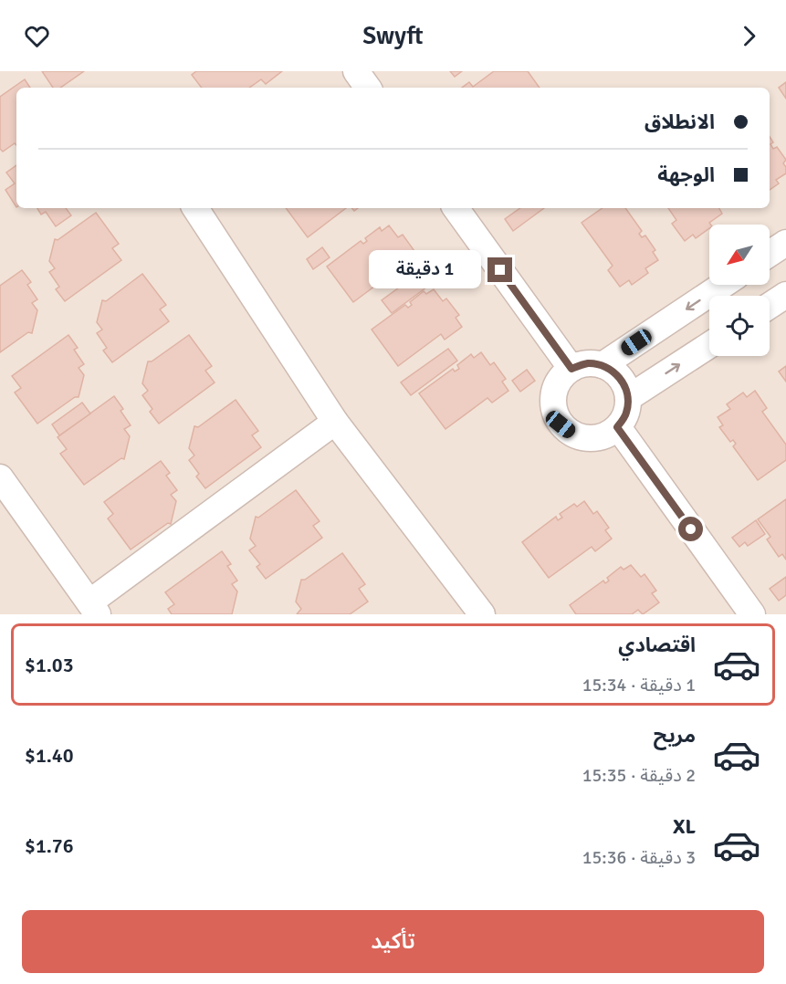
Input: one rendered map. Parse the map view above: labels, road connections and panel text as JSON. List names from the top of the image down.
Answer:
{
  "north": "bottom left",
  "page": {
    "header": "Swyft",
    "banner": ["الانطلاق", "الوجهة"],
    "bubble": "1 دقيقة",
    "list": [
      {
        "name": "اقتصادي",
        "note": "1 دقيقة · 15:34",
        "value": "$1.03"
      },
      {
        "name": "مريح",
        "note": "2 دقيقة · 15:35",
        "value": "$1.40"
      },
      {
        "name": "XL",
        "note": "3 دقيقة · 15:36",
        "value": "$1.76"
      }
    ],
    "buttons": "تأكيد"
  }
}
